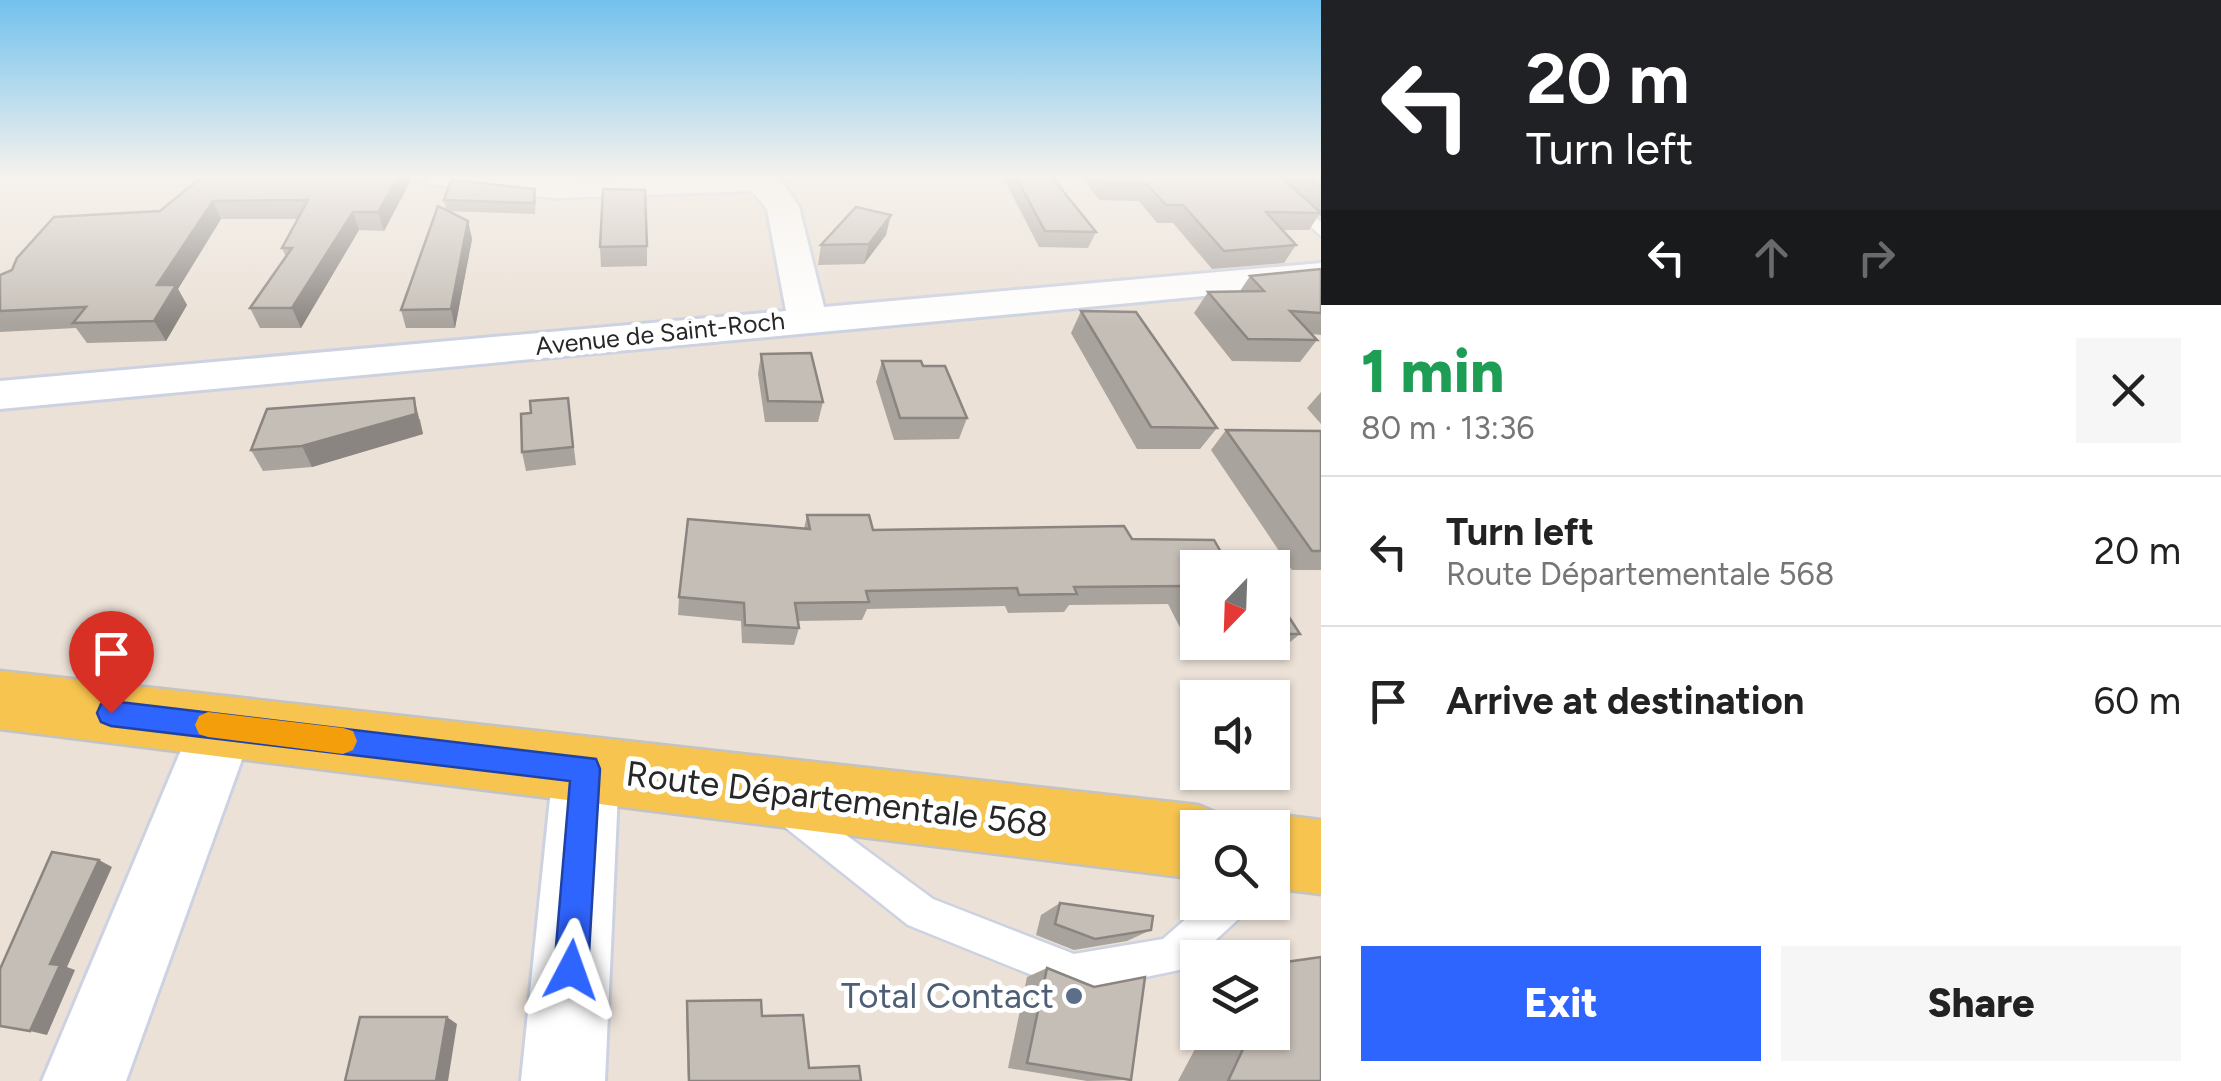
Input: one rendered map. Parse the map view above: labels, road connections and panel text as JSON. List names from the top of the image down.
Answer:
{
  "streets": {
    "main road": ["Route Départementale 568"],
    "street": ["Avenue de Saint-Roch"]
  },
  "places": ["Total Contact"],
  "north": "bottom left",
  "page": {
    "turn": ["20 m", "Turn left"],
    "heading": ["1 min", "80 m · 13:36"],
    "list": [
      {
        "name": "Turn left",
        "note": "Route Départementale 568",
        "value": "20 m"
      },
      {
        "name": "Arrive at destination",
        "value": "60 m"
      }
    ],
    "buttons": ["Exit", "Share"]
  }
}
